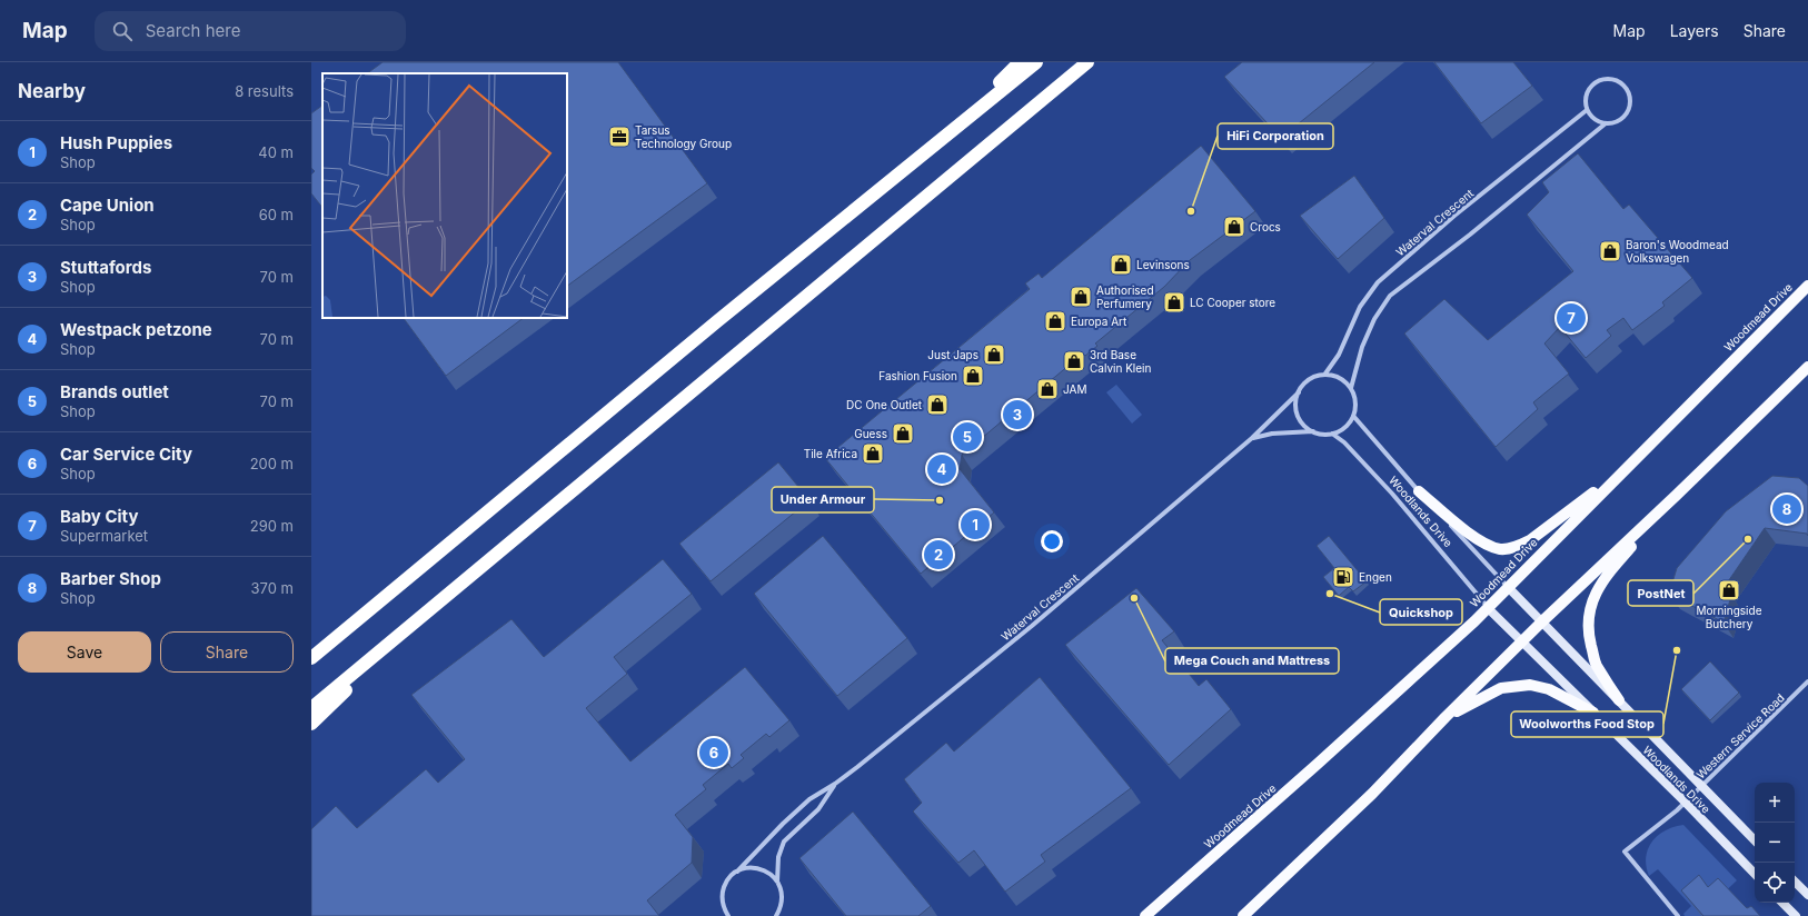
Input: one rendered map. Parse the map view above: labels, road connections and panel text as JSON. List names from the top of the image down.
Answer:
{
  "streets": {
    "main road": ["Woodmead Drive", "Woodlands Drive"],
    "street": ["Waterval Crescent", "Western Service Road"]
  },
  "crossings": [
    ["Waterval Crescent", "Woodlands Drive"],
    ["Woodmead Drive", "Woodlands Drive"],
    ["Woodlands Drive", "Western Service Road"]
  ],
  "places": {
    "office": ["Tarsus Technology Group"],
    "other": [
      "HiFi Corporation",
      "Under Armour",
      "PostNet",
      "Quickshop",
      "Mega Couch and Mattress",
      "Woolworths Food Stop"
    ],
    "shop": [
      "Crocs",
      "Baron's Woodmead Volkswagen",
      "Levinsons",
      "Authorised Perfumery",
      "LC Cooper store",
      "Europa Art",
      "Just Japs",
      "3rd Base Calvin Klein",
      "Fashion Fusion",
      "JAM",
      "DC One Outlet",
      "Guess",
      "Tile Africa",
      "Morningside Butchery"
    ],
    "fuel station": ["Engen"]
  },
  "page": {
    "header": "Map",
    "search": "Search here",
    "nav": ["Map", "Layers", "Share"],
    "heading": ["Nearby", "8 results"],
    "list": [
      {
        "mark": "1",
        "name": "Hush Puppies",
        "note": "Shop",
        "value": "40 m"
      },
      {
        "mark": "2",
        "name": "Cape Union",
        "note": "Shop",
        "value": "60 m"
      },
      {
        "mark": "3",
        "name": "Stuttafords",
        "note": "Shop",
        "value": "70 m"
      },
      {
        "mark": "4",
        "name": "Westpack petzone",
        "note": "Shop",
        "value": "70 m"
      },
      {
        "mark": "5",
        "name": "Brands outlet",
        "note": "Shop",
        "value": "70 m"
      },
      {
        "mark": "6",
        "name": "Car Service City",
        "note": "Shop",
        "value": "200 m"
      },
      {
        "mark": "7",
        "name": "Baby City",
        "note": "Supermarket",
        "value": "290 m"
      },
      {
        "mark": "8",
        "name": "Barber Shop",
        "note": "Shop",
        "value": "370 m"
      }
    ],
    "pins": [
      "7",
      "3",
      "5",
      "4",
      "8",
      "1",
      "2",
      "6"
    ],
    "buttons": ["Save", "Share"],
    "map_buttons": ["+", "−"]
  }
}
